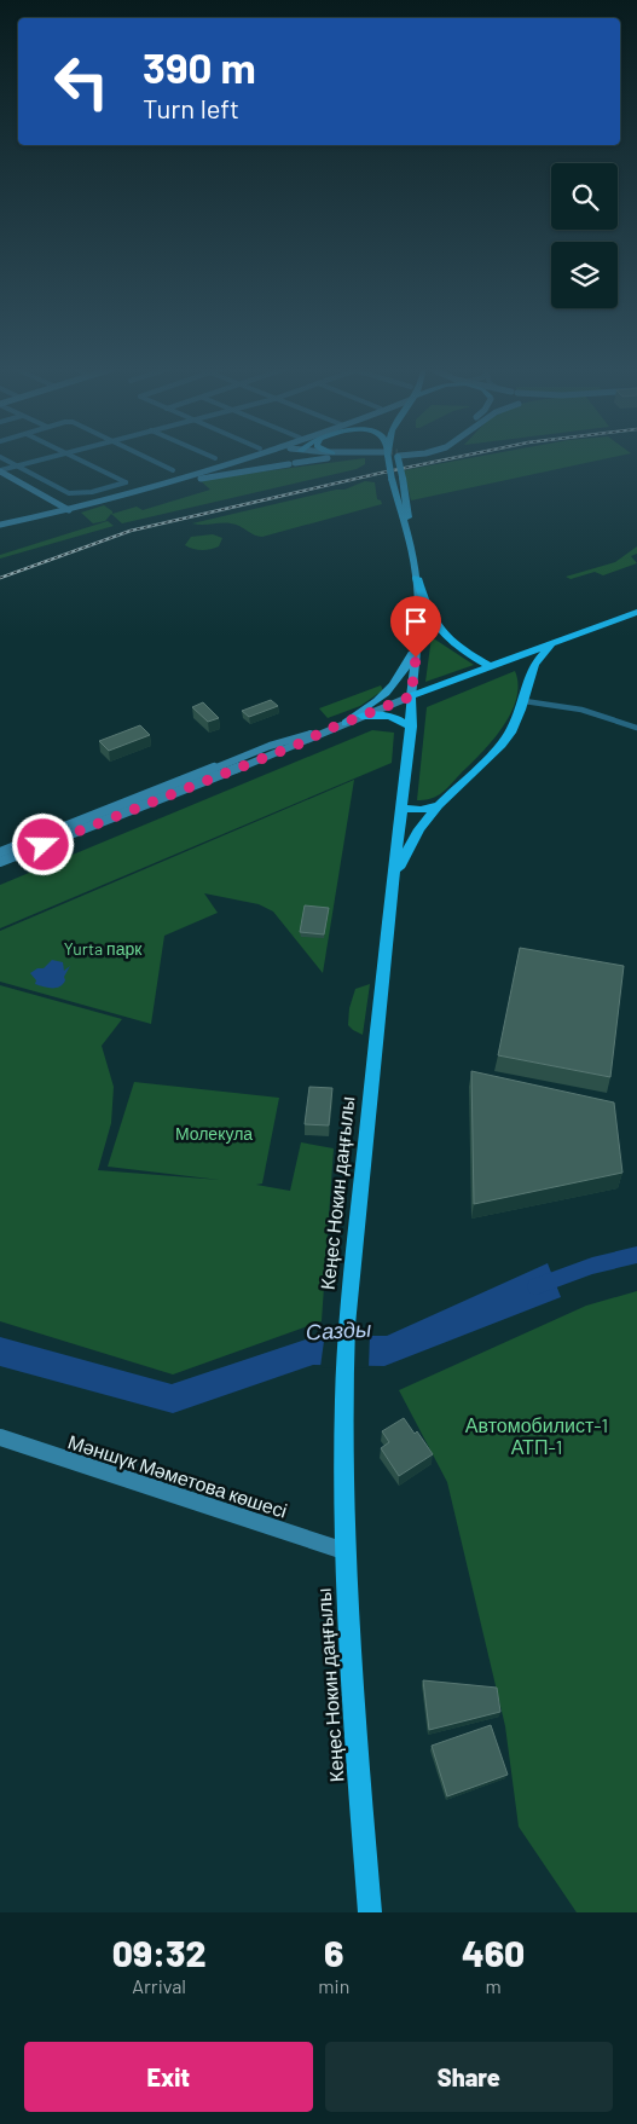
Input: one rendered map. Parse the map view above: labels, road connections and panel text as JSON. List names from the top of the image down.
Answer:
{
  "streets": {
    "highway": ["Кеңес Нокин даңғылы"],
    "main road": ["Мәншүк Мәметова көшесі"]
  },
  "crossings": [
    ["Кеңес Нокин даңғылы", "Мәншүк Мәметова көшесі"]
  ],
  "water": ["Сазды"],
  "parks": ["Yurta парк", "Молекула", "Автомобилист-1 АТП-1"],
  "page": {
    "turn": ["390 m", "Turn left"],
    "eta": [
      "09:32",
      "Arrival",
      "6",
      "min",
      "460",
      "m"
    ],
    "buttons": ["Exit", "Share"]
  }
}
